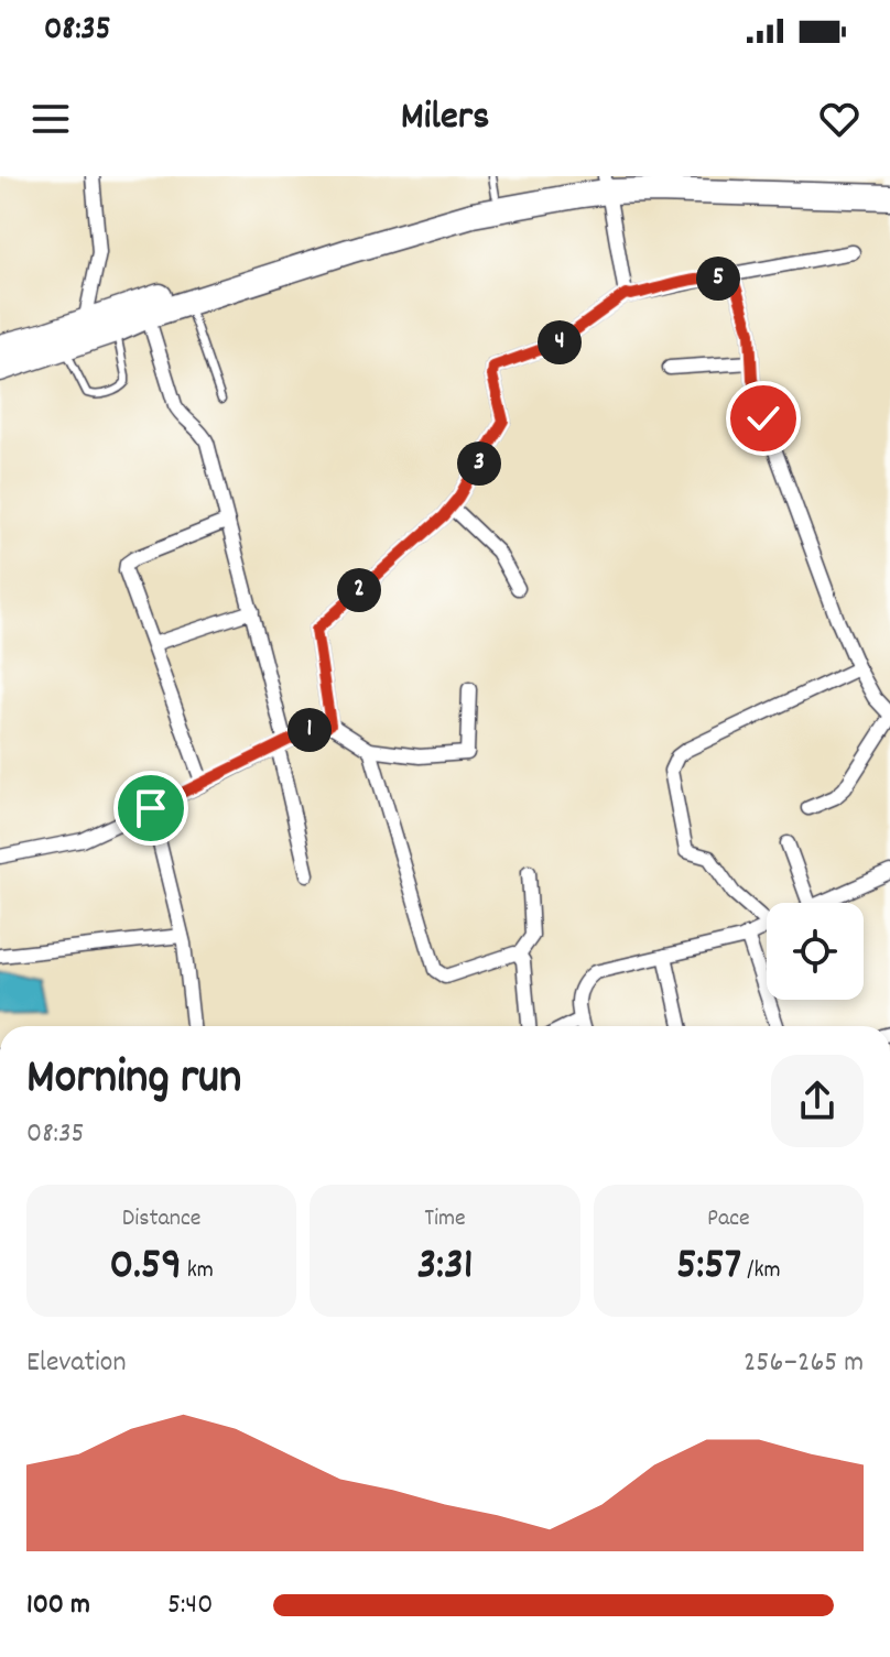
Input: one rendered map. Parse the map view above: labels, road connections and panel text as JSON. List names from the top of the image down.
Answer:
{
  "page": {
    "status": "08:35",
    "header": "Milers",
    "pins": [
      "5",
      "4",
      "3",
      "2",
      "1"
    ],
    "heading": ["Morning run", "08:35"],
    "stats": [
      ["Distance", "0.59 km"],
      ["Time", "3:31"],
      ["Pace", "5:57 /km"]
    ],
    "chart": ["Elevation", "256–265 m"],
    "list": [
      {
        "name": "100 m",
        "note": "5:40"
      }
    ]
  }
}
